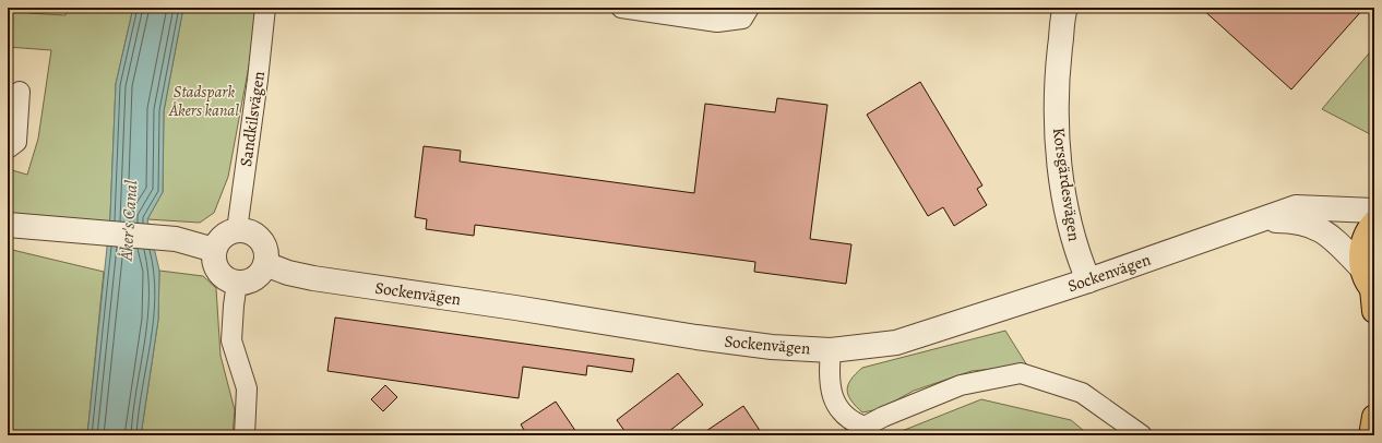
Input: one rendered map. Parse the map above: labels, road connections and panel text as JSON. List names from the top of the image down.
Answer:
{
  "streets": {
    "street": ["Sandkilsvägen", "Korsgärdesvägen", "Sockenvägen"]
  },
  "crossings": [
    ["Sandkilsvägen", "Sockenvägen"],
    ["Korsgärdesvägen", "Sockenvägen"]
  ],
  "water": ["Åker's Canal"],
  "parks": ["Stadspark Åkers kanal"]
}
